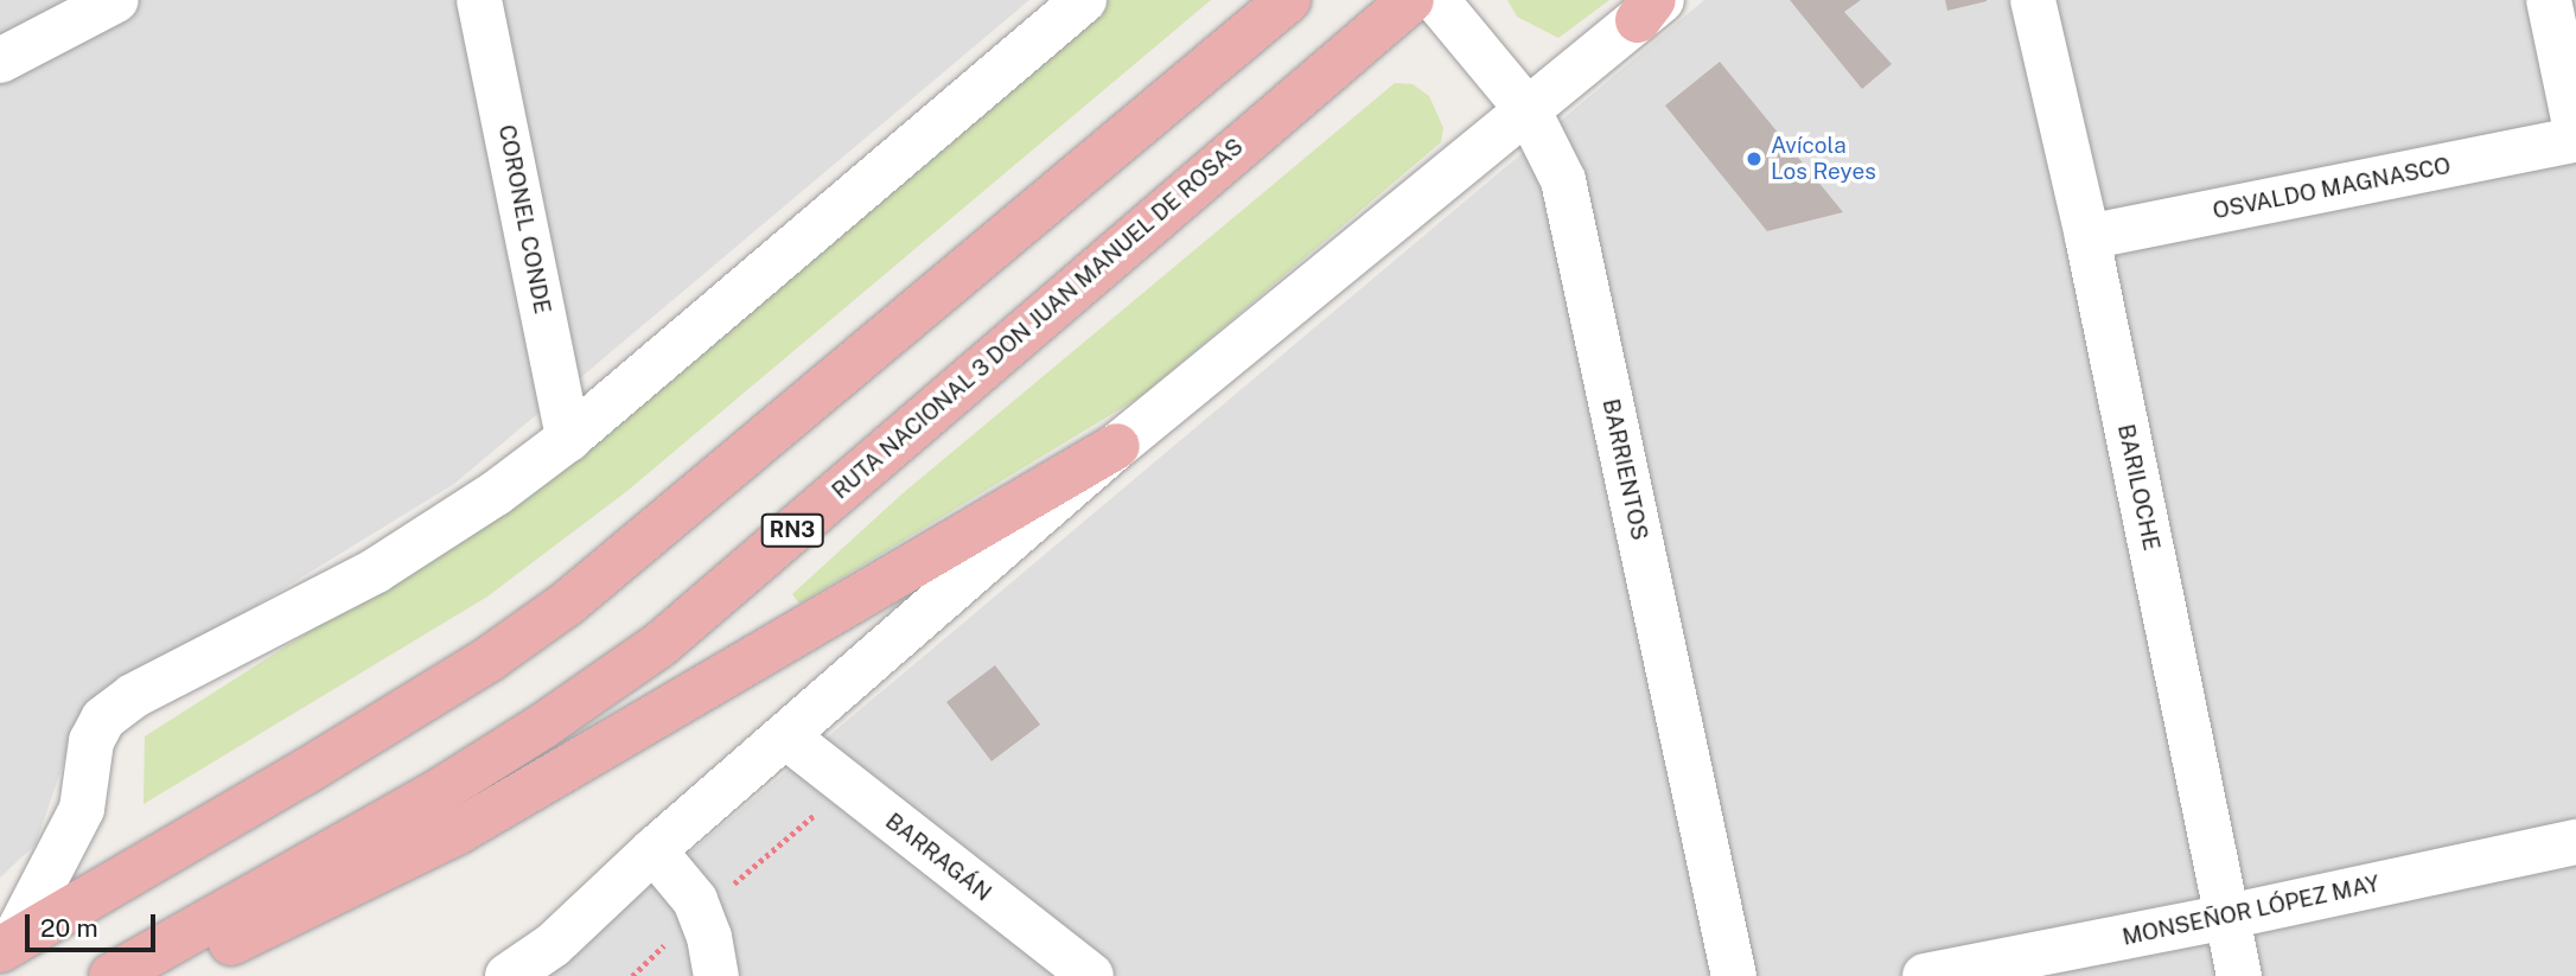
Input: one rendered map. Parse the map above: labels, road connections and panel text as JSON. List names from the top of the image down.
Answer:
{
  "streets": {
    "highway": ["RUTA NACIONAL 3 DON JUAN MANUEL DE ROSAS", "RN3"],
    "street": [
      "OSVALDO MAGNASCO",
      "CORONEL CONDE",
      "BARRIENTOS",
      "BARILOCHE",
      "BARRAGÁN",
      "MONSEÑOR LÓPEZ MAY"
    ]
  },
  "crossings": [
    ["OSVALDO MAGNASCO", "BARILOCHE"],
    ["BARILOCHE", "MONSEÑOR LÓPEZ MAY"]
  ],
  "places": ["Avícola Los Reyes"],
  "scale_bar": "20 m"
}
